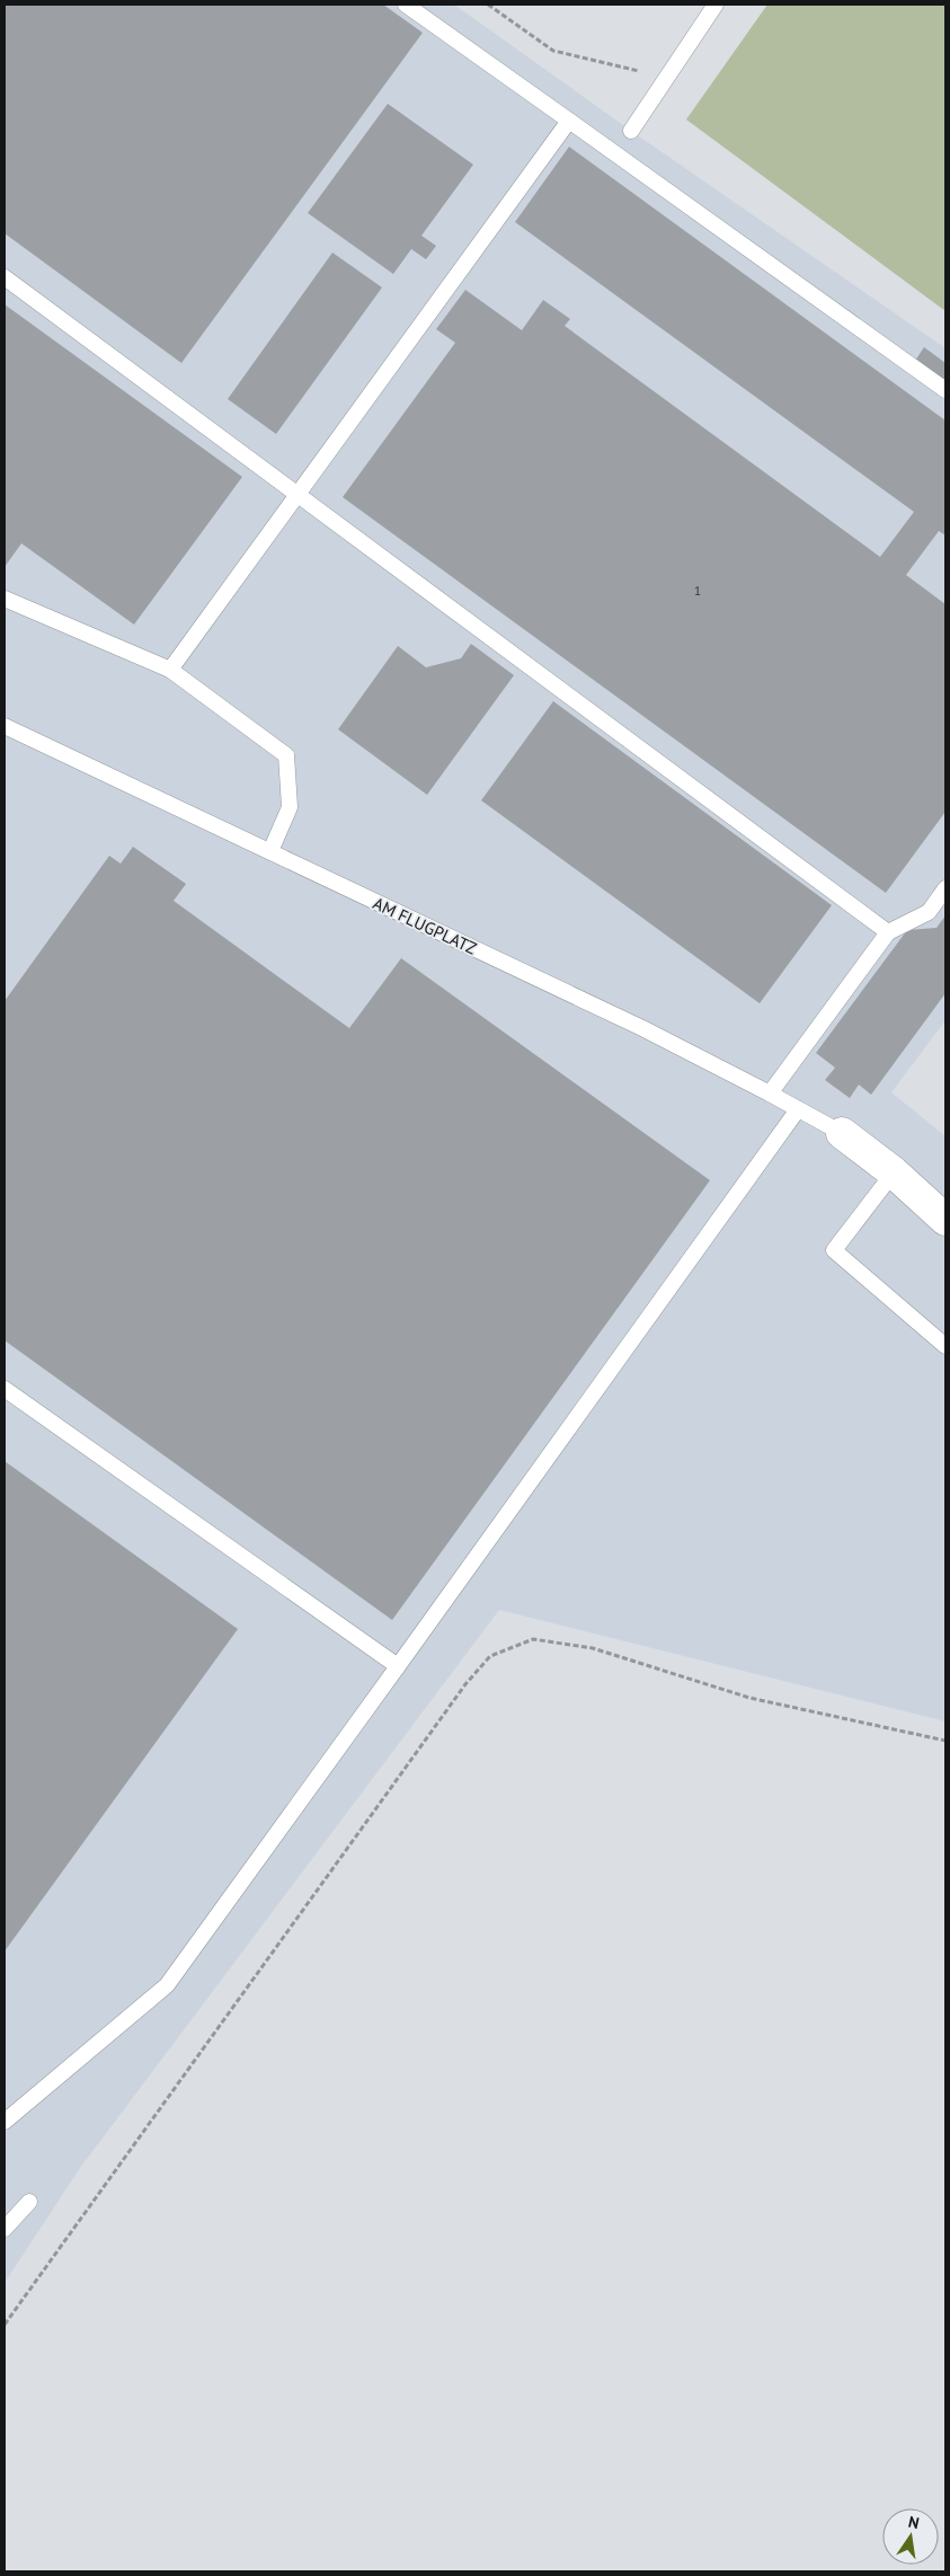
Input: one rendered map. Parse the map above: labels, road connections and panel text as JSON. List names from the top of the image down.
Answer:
{
  "streets": {
    "lane": ["AM FLUGPLATZ"]
  },
  "house_numbers": ["1"],
  "north": "top"
}
